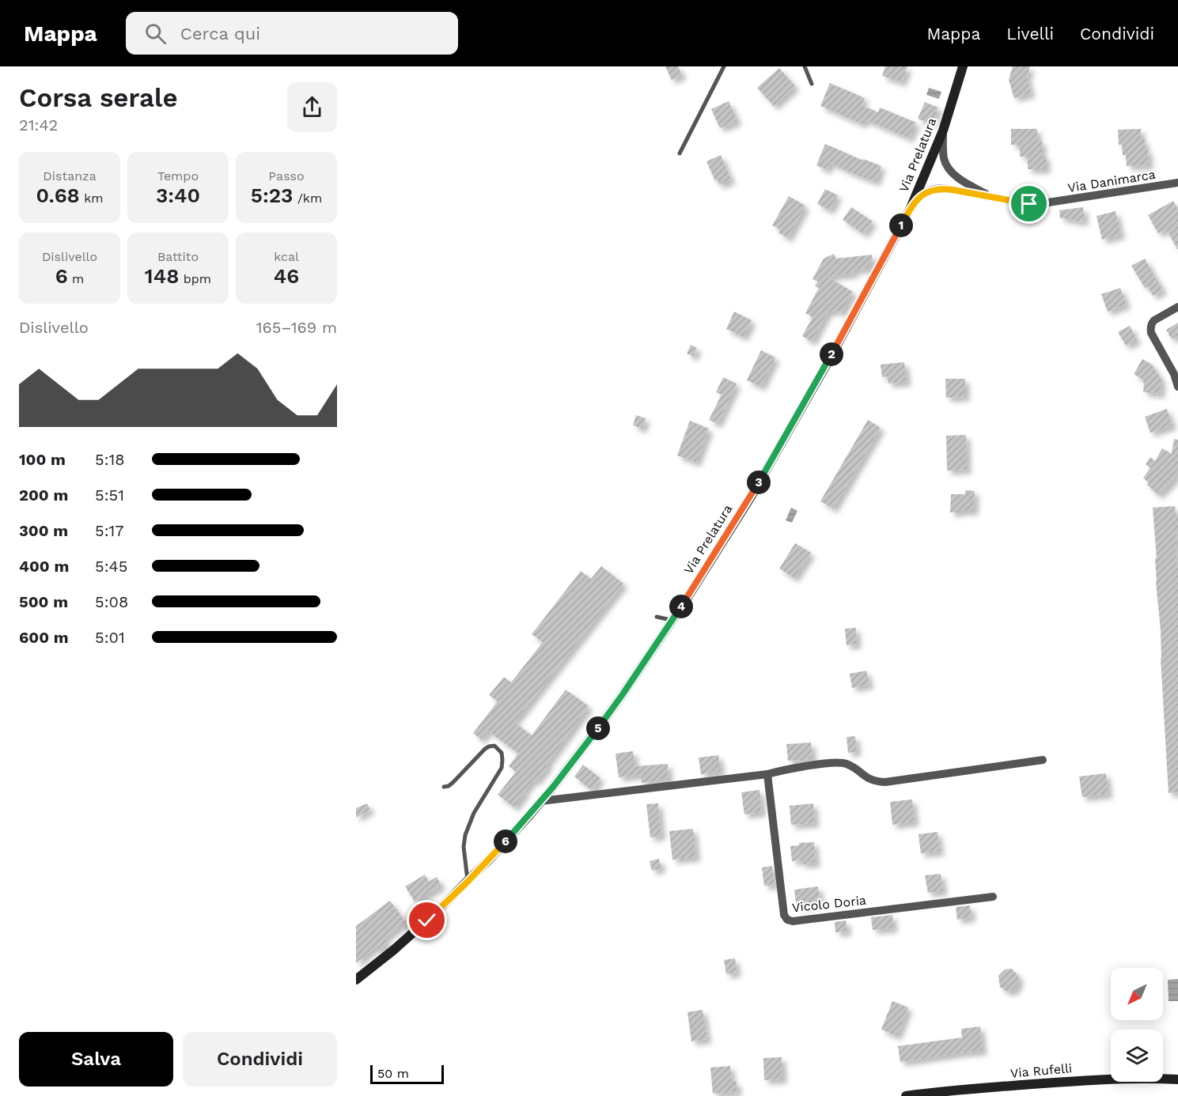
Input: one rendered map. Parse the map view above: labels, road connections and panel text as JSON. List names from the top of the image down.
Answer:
{
  "streets": {
    "street": [
      "Via Prelatura",
      "Via Danimarca",
      "Vicolo Doria",
      "Via Rufelli"
    ]
  },
  "crossings": [
    ["Via Prelatura", "Via Danimarca"]
  ],
  "scale_bar": "50 m",
  "north": "bottom left",
  "page": {
    "header": "Mappa",
    "search": "Cerca qui",
    "nav": ["Mappa", "Livelli", "Condividi"],
    "heading": ["Corsa serale", "21:42"],
    "stats": [
      ["Distanza", "0.68 km"],
      ["Tempo", "3:40"],
      ["Passo", "5:23 /km"],
      ["Dislivello", "6 m"],
      ["Battito", "148 bpm"],
      ["kcal", "46"]
    ],
    "pins": [
      "1",
      "2",
      "3",
      "4",
      "5",
      "6"
    ],
    "chart": ["Dislivello", "165–169 m"],
    "list": [
      {
        "name": "100 m",
        "note": "5:18"
      },
      {
        "name": "200 m",
        "note": "5:51"
      },
      {
        "name": "300 m",
        "note": "5:17"
      },
      {
        "name": "400 m",
        "note": "5:45"
      },
      {
        "name": "500 m",
        "note": "5:08"
      },
      {
        "name": "600 m",
        "note": "5:01"
      }
    ],
    "buttons": ["Salva", "Condividi"],
    "scale": "50 m"
  }
}
